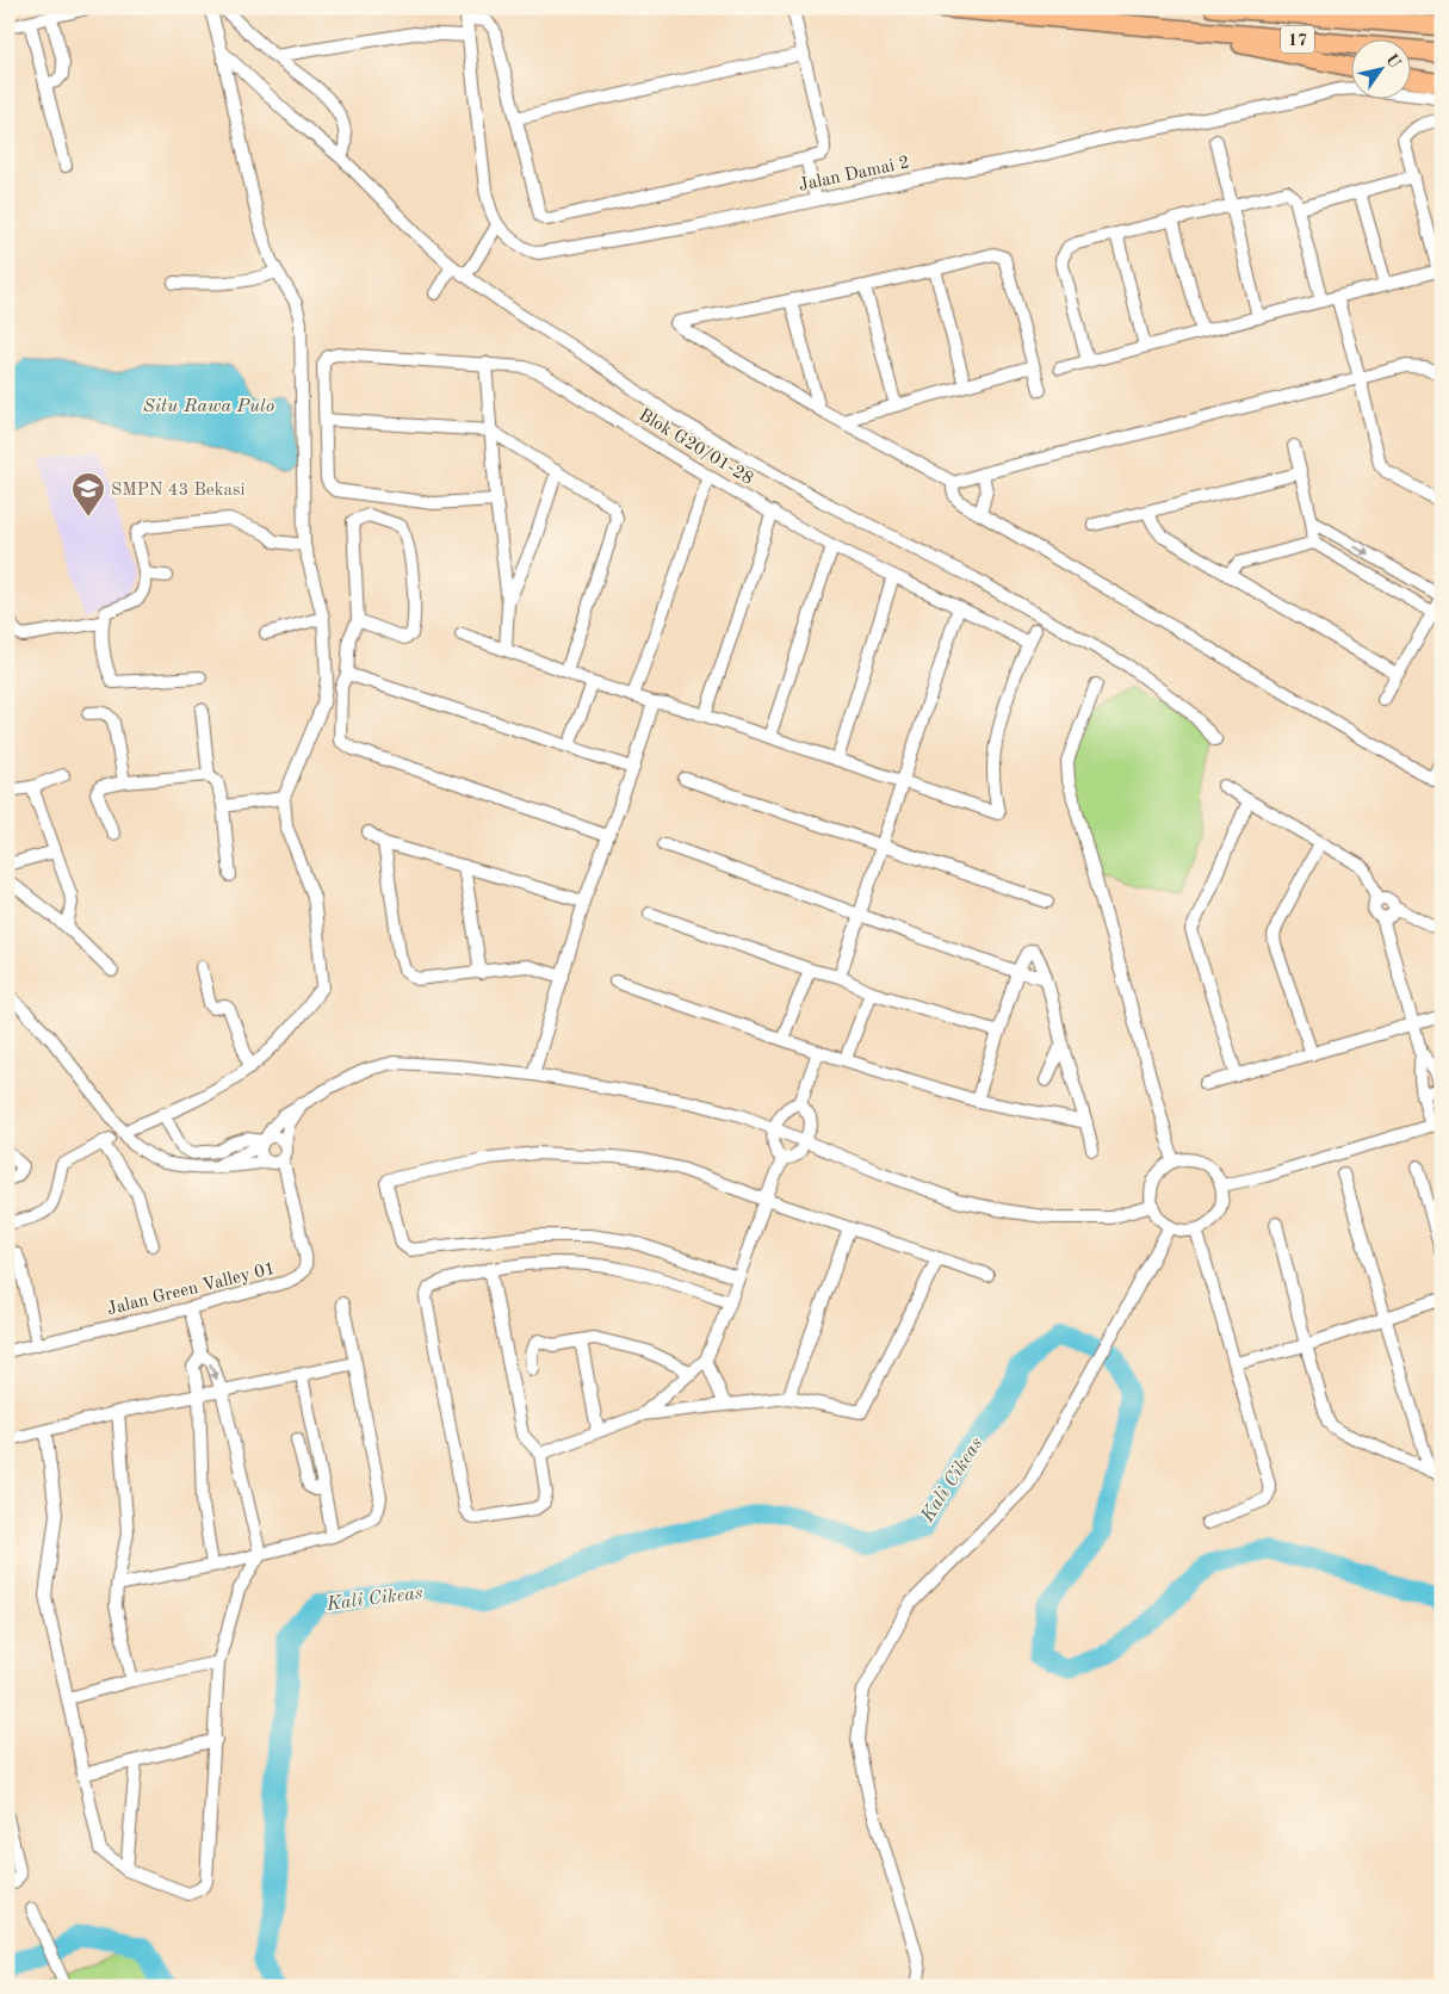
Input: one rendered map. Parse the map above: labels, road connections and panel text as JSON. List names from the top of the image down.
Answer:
{
  "streets": {
    "highway": ["17"],
    "street": ["Jalan Damai 2", "Blok G20/01-28", "Jalan Green Valley 01"]
  },
  "water": ["Situ Rawa Pulo", "Kali Cikeas"],
  "places": {
    "school or university": ["SMPN 43 Bekasi"]
  },
  "north": "top right"
}
